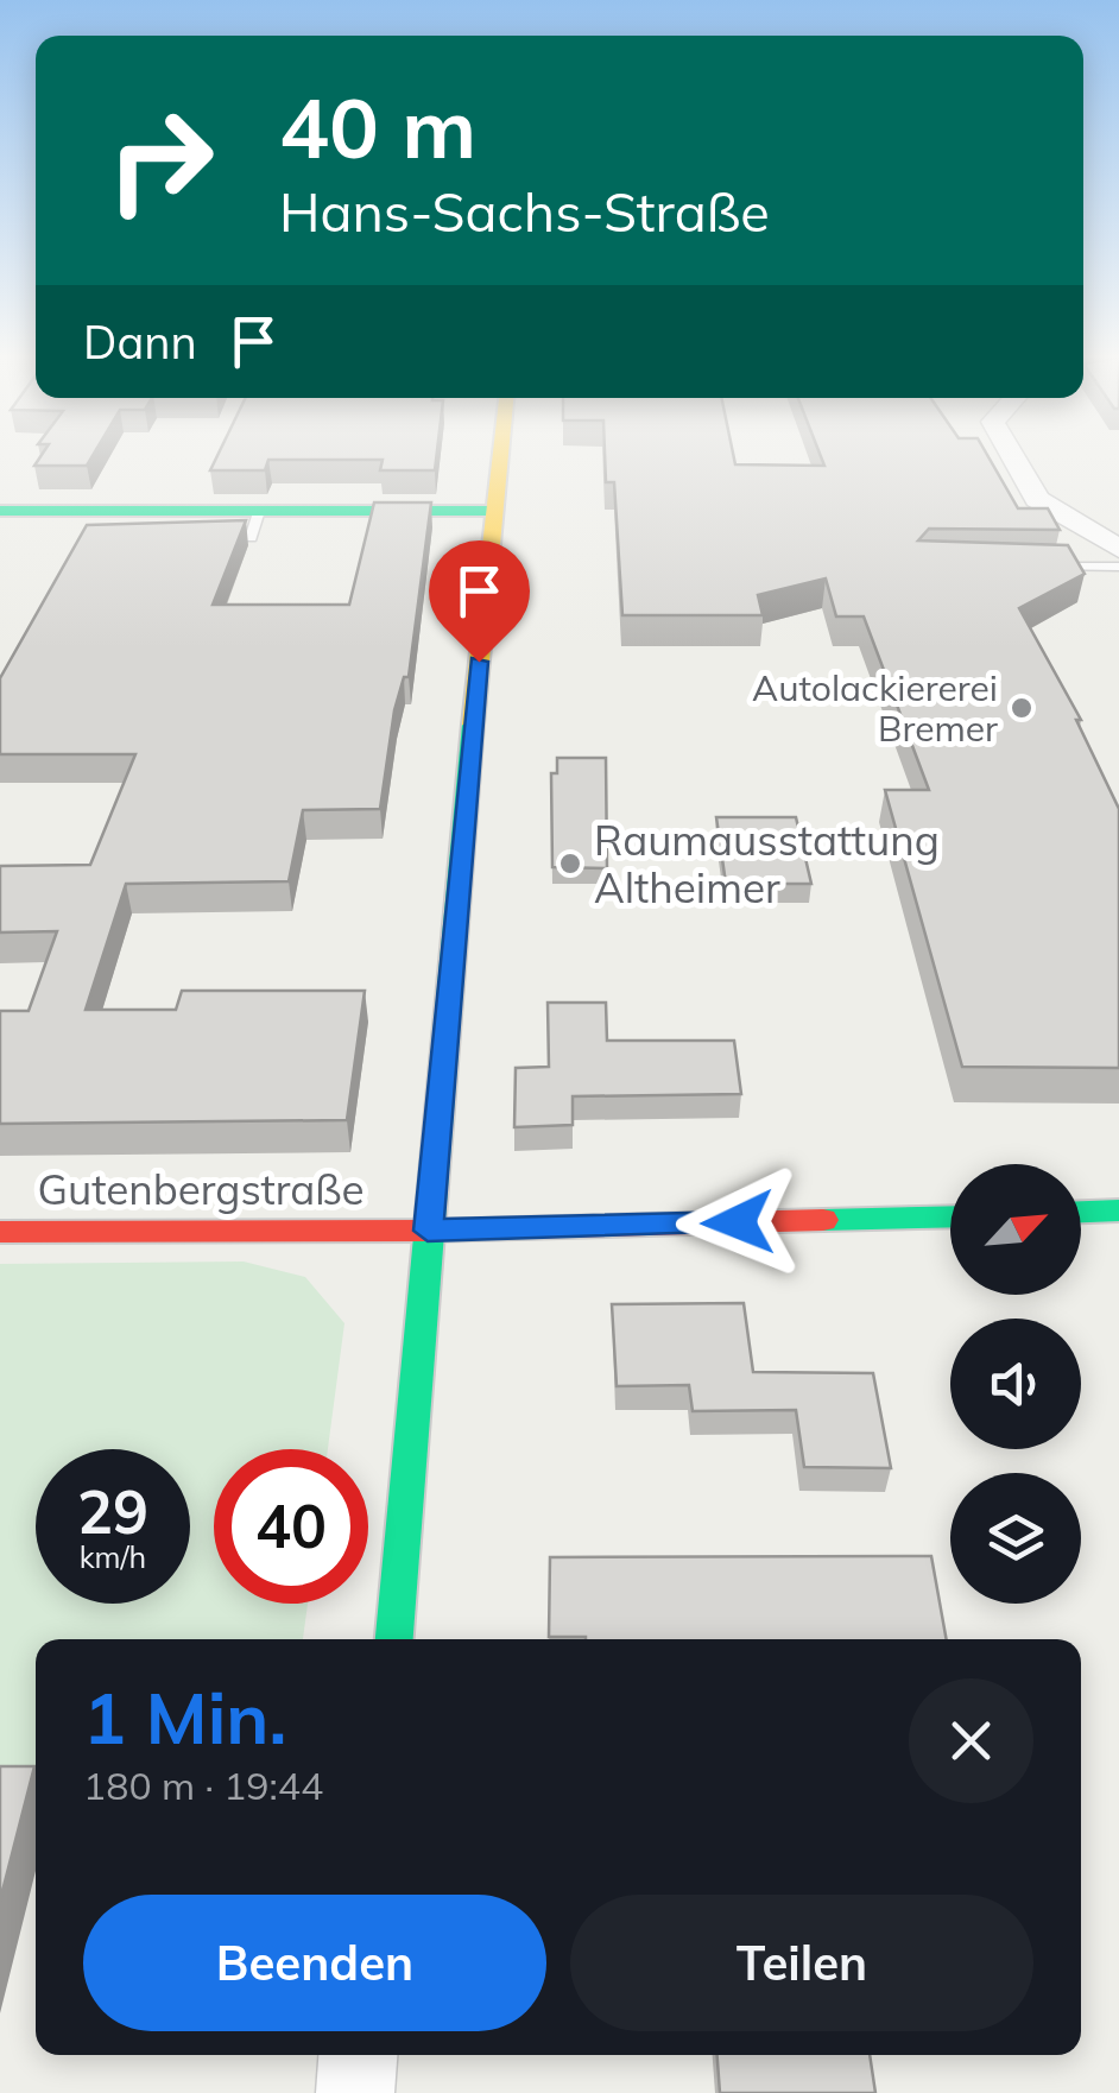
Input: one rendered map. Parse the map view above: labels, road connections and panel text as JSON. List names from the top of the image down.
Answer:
{
  "streets": {
    "street": ["Gutenbergstraße"]
  },
  "places": ["Autolackiererei Bremer", "Raumausstattung Altheimer"],
  "north": "top right",
  "page": {
    "turn": ["40 m", "Hans-Sachs-Straße"],
    "then": "Dann",
    "speed": "29 km/h",
    "limit": "40",
    "heading": ["1 Min.", "180 m · 19:44"],
    "buttons": ["Beenden", "Teilen"]
  }
}
